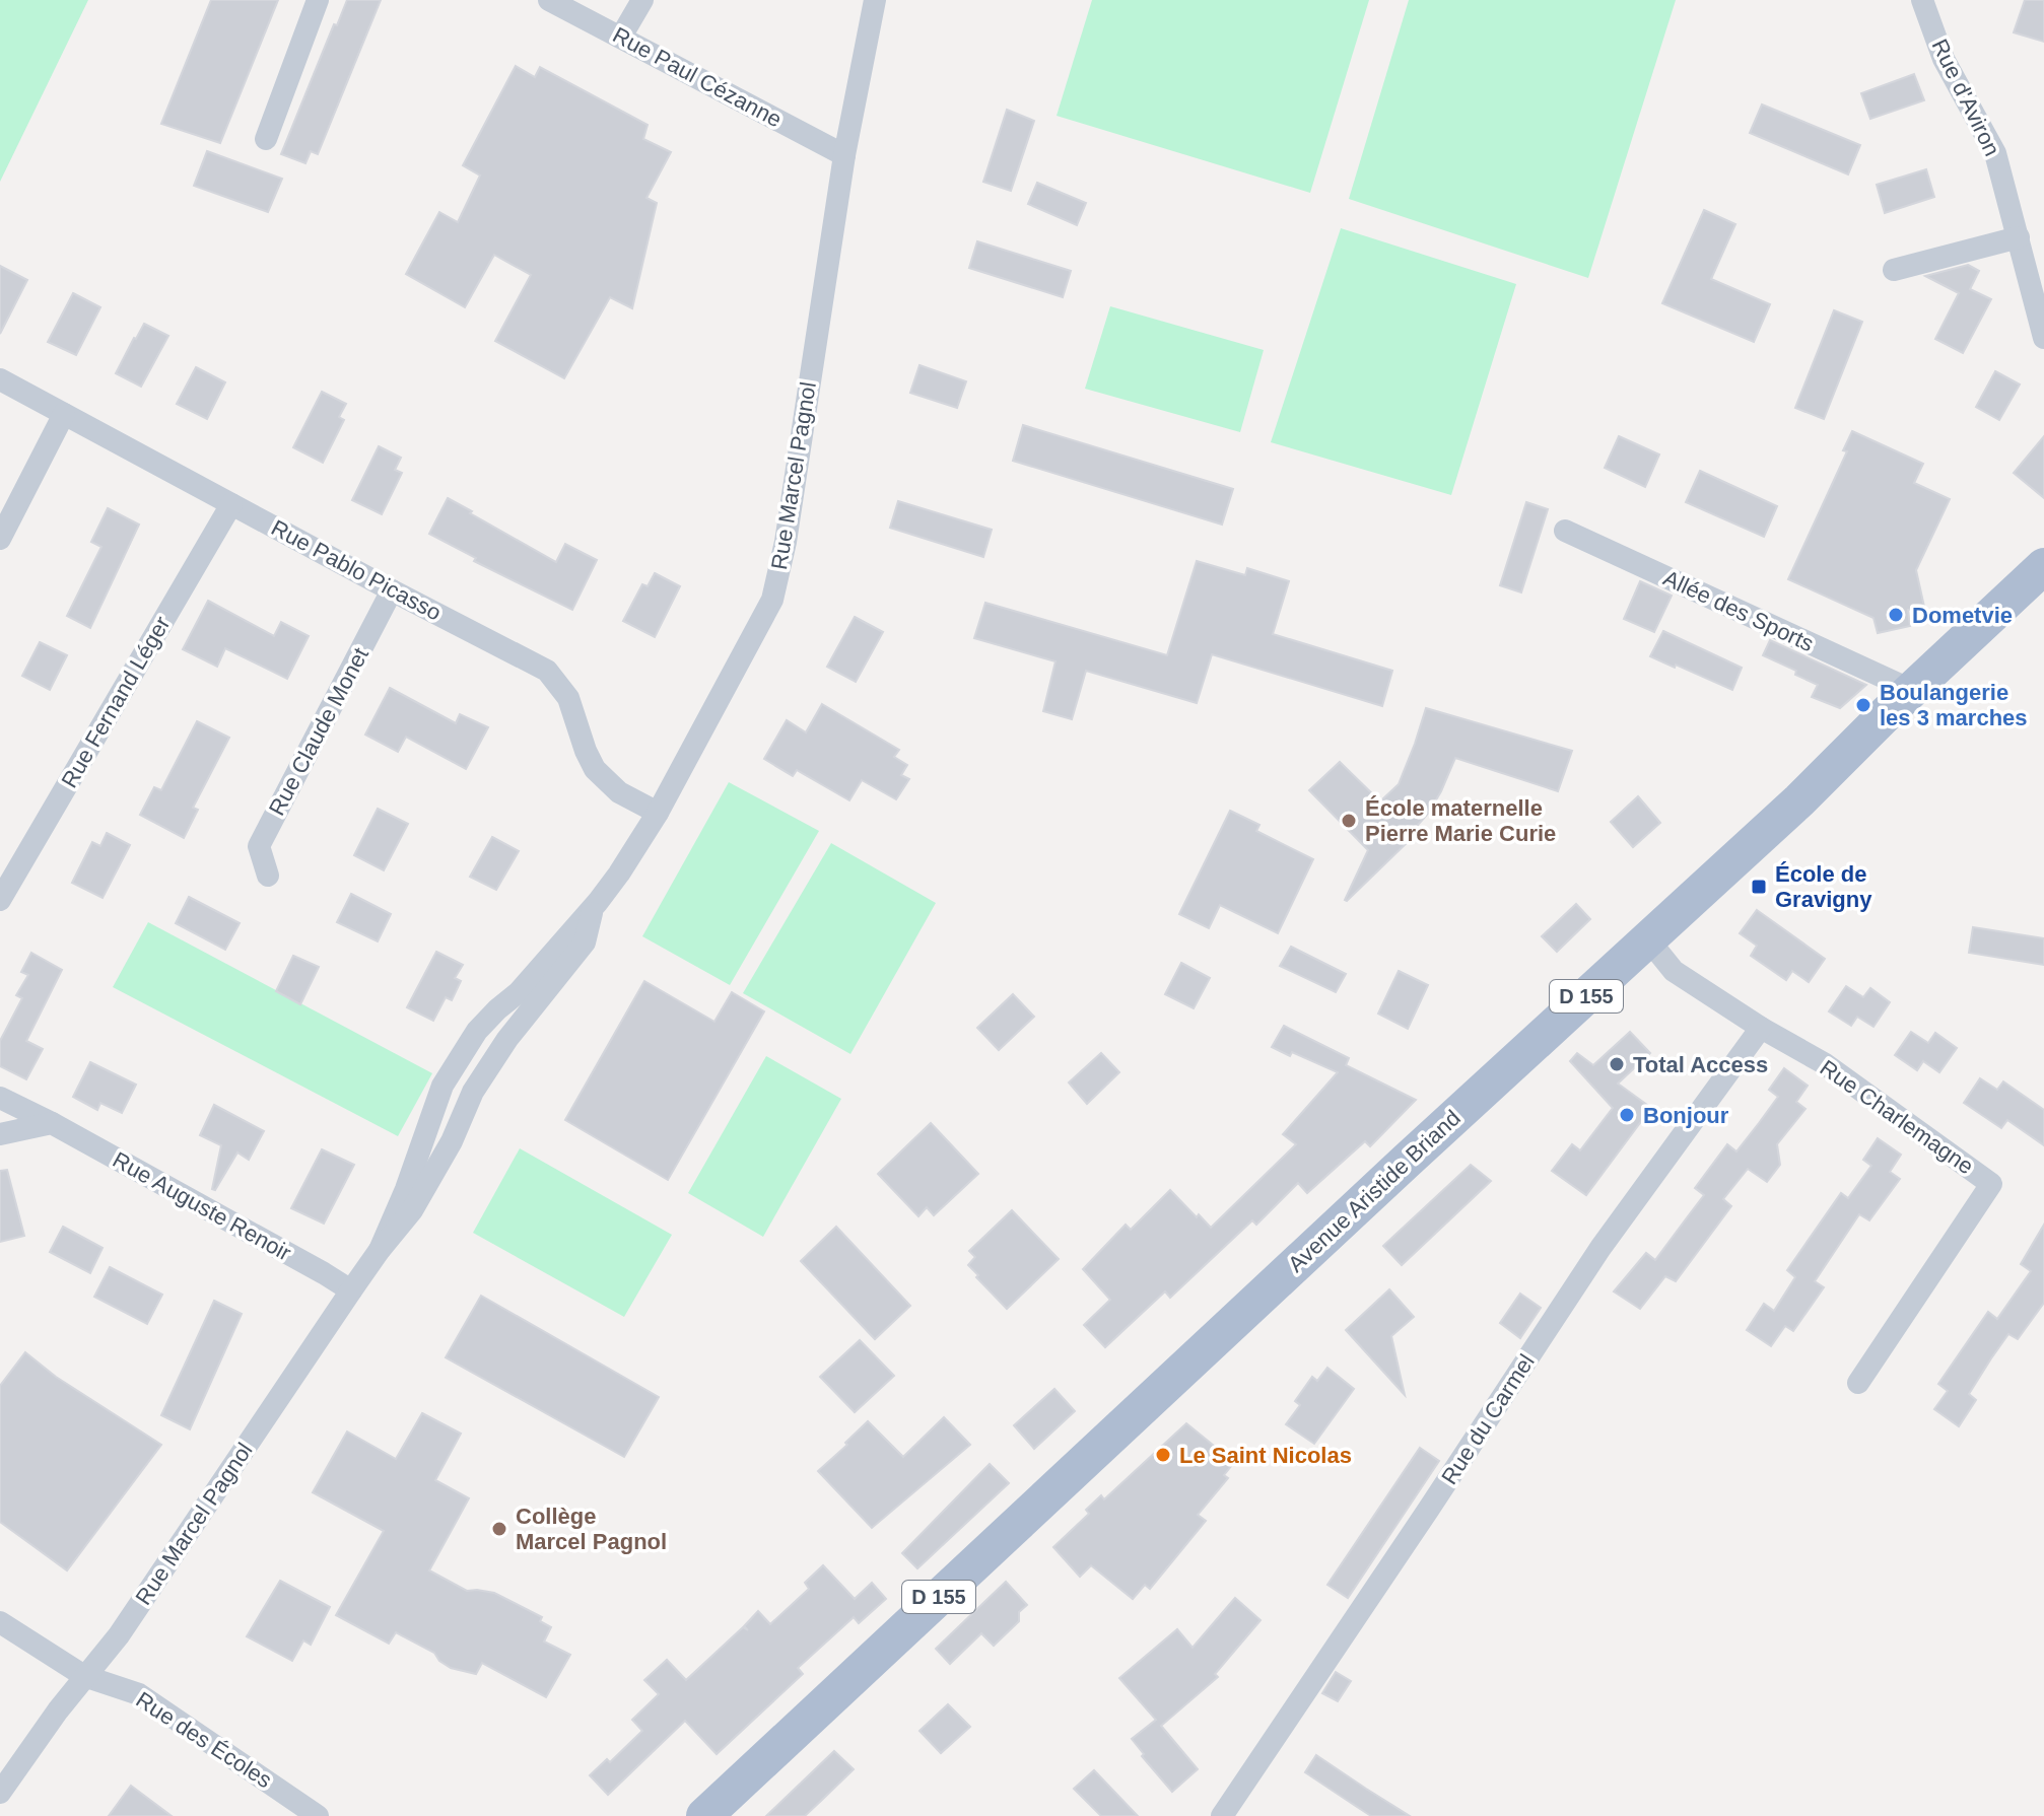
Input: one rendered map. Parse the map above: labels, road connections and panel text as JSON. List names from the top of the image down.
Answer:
{
  "streets": {
    "main road": ["D 155", "Avenue Aristide Briand"],
    "street": [
      "Rue Paul Cézanne",
      "Rue d'Aviron",
      "Rue Marcel Pagnol",
      "Rue Pablo Picasso",
      "Allée des Sports",
      "Rue Fernand Léger",
      "Rue Claude Monet",
      "Rue Charlemagne",
      "Rue Auguste Renoir",
      "Rue du Carmel",
      "Rue des Écoles"
    ]
  },
  "crossings": [
    ["Rue Paul Cézanne", "Rue Marcel Pagnol"],
    ["Rue Marcel Pagnol", "Rue Pablo Picasso"],
    ["Rue Marcel Pagnol", "Rue Auguste Renoir"],
    ["Rue Marcel Pagnol", "Rue des Écoles"],
    ["Rue Pablo Picasso", "Rue Fernand Léger"],
    ["Rue Pablo Picasso", "Rue Claude Monet"],
    ["Allée des Sports", "Avenue Aristide Briand"],
    ["Rue Charlemagne", "Avenue Aristide Briand"],
    ["Rue Charlemagne", "Rue du Carmel"]
  ],
  "places": {
    "other": [
      "Dometvie",
      "Boulangerie les 3 marches",
      "École maternelle Pierre Marie Curie",
      "Total Access",
      "Bonjour",
      "Le Saint Nicolas",
      "Collège Marcel Pagnol"
    ],
    "transit": ["École de Gravigny"]
  }
}
